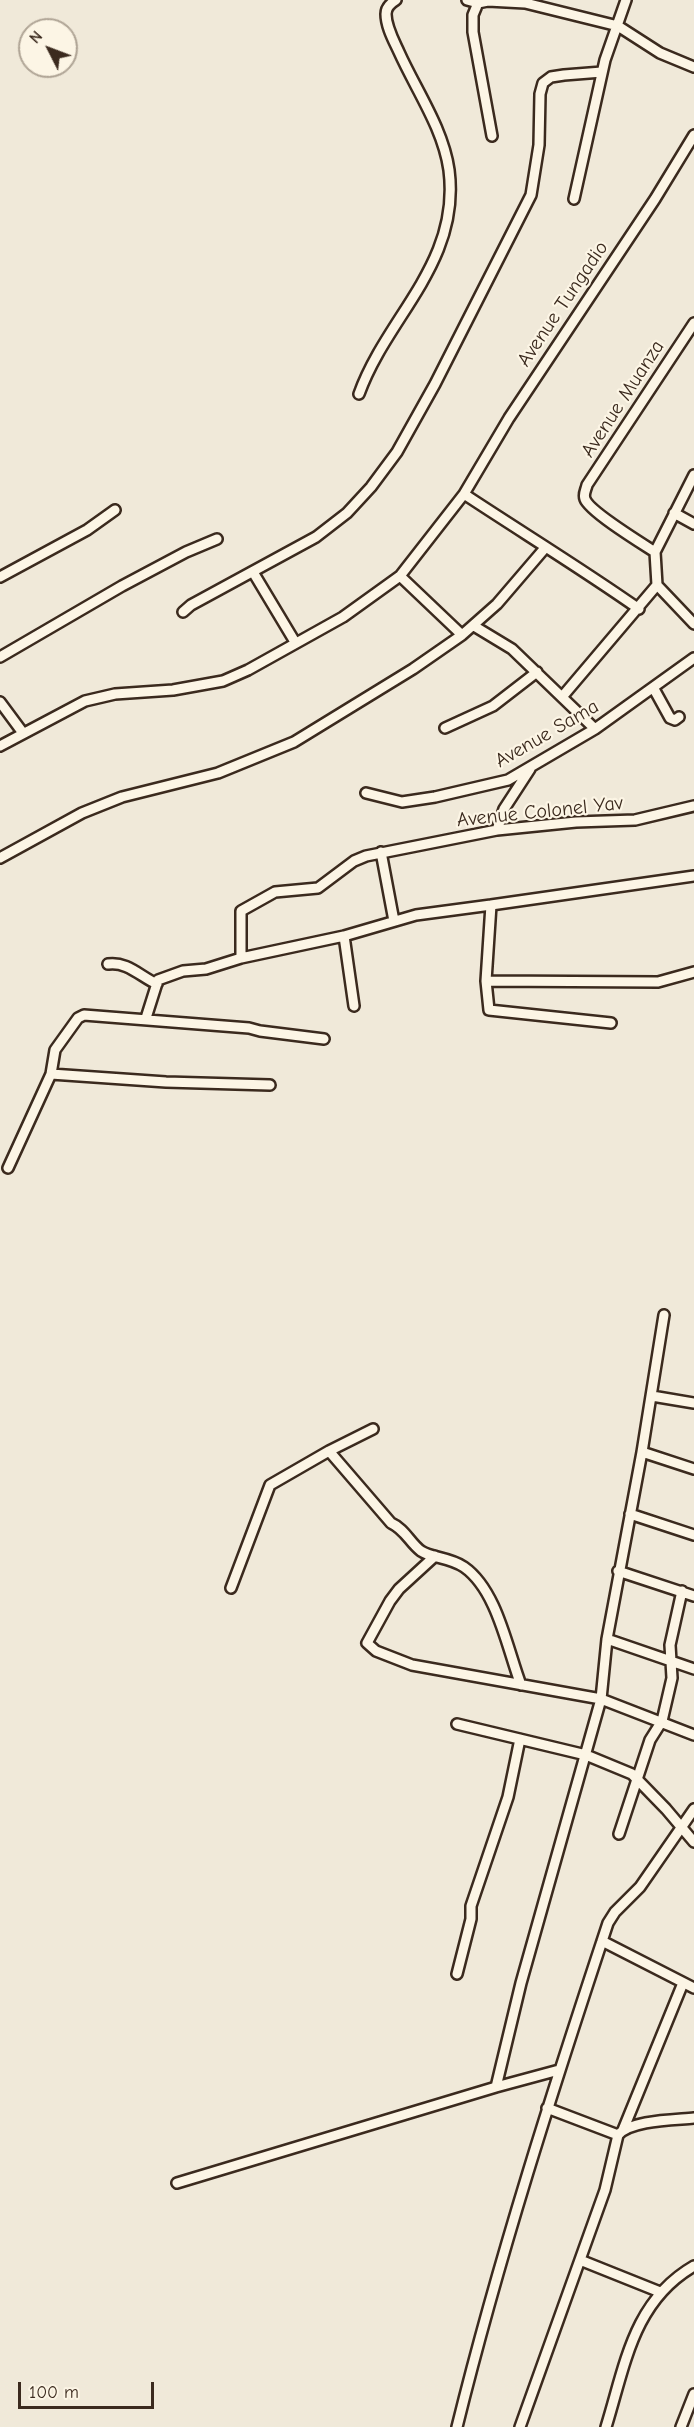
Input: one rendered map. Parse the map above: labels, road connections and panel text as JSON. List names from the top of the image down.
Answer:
{
  "streets": {
    "street": [
      "Avenue Tungadio",
      "Avenue Muanza",
      "Avenue Sama",
      "Avenue Colonel Yav"
    ]
  },
  "scale_bar": "100 m",
  "north": "top left"
}
